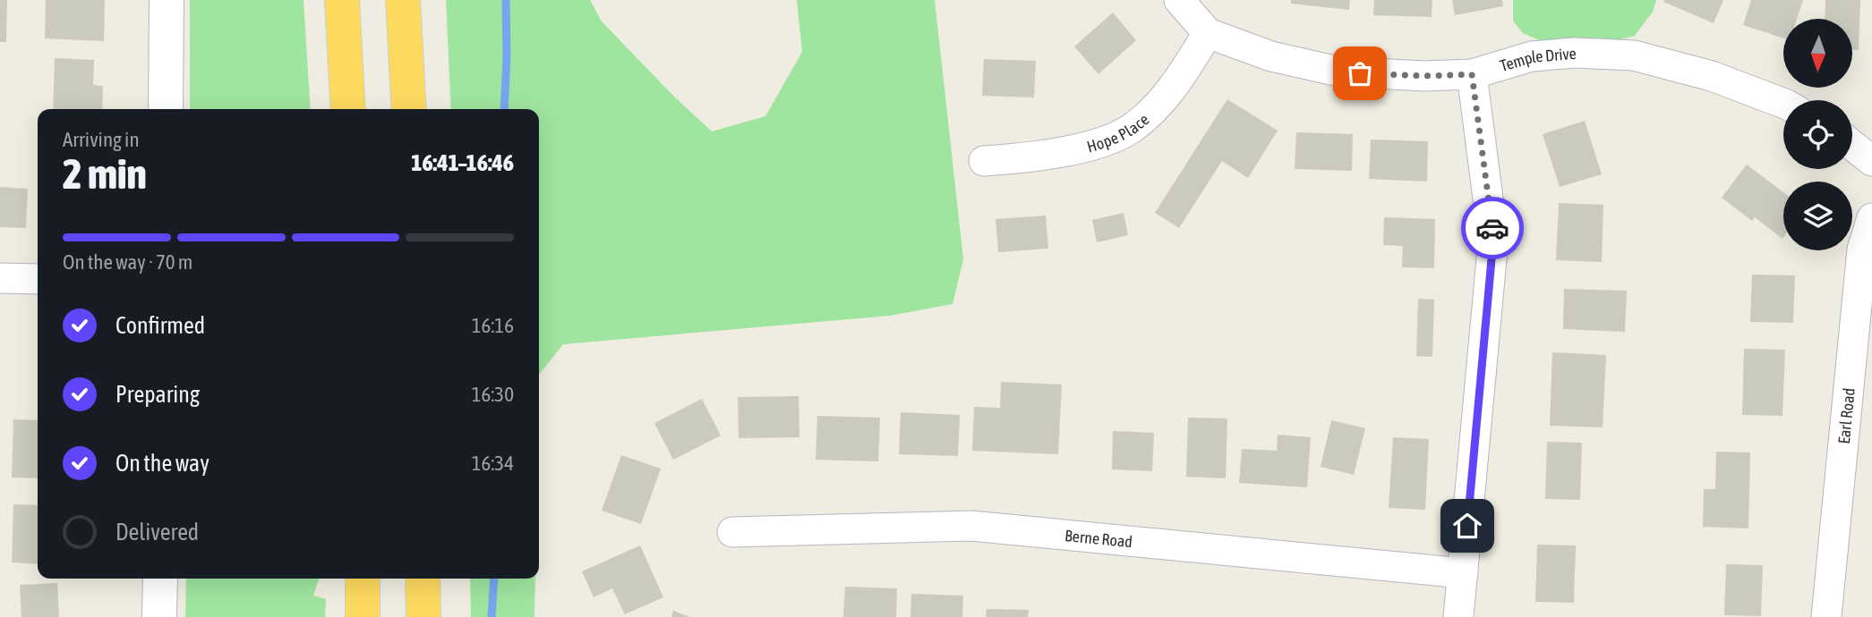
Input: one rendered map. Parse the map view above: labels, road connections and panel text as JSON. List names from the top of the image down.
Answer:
{
  "streets": {
    "street": [
      "Temple Drive",
      "Hope Place",
      "Earl Road",
      "Berne Road"
    ]
  },
  "crossings": [
    ["Temple Drive", "Hope Place"]
  ],
  "north": "bottom",
  "page": {
    "heading": ["2 min", "Arriving in", "16:41–16:46"],
    "bar": "On the way · 70 m",
    "list": [
      ["Confirmed", "16:16"],
      ["Preparing", "16:30"],
      ["On the way", "16:34"],
      "Delivered"
    ]
  }
}
